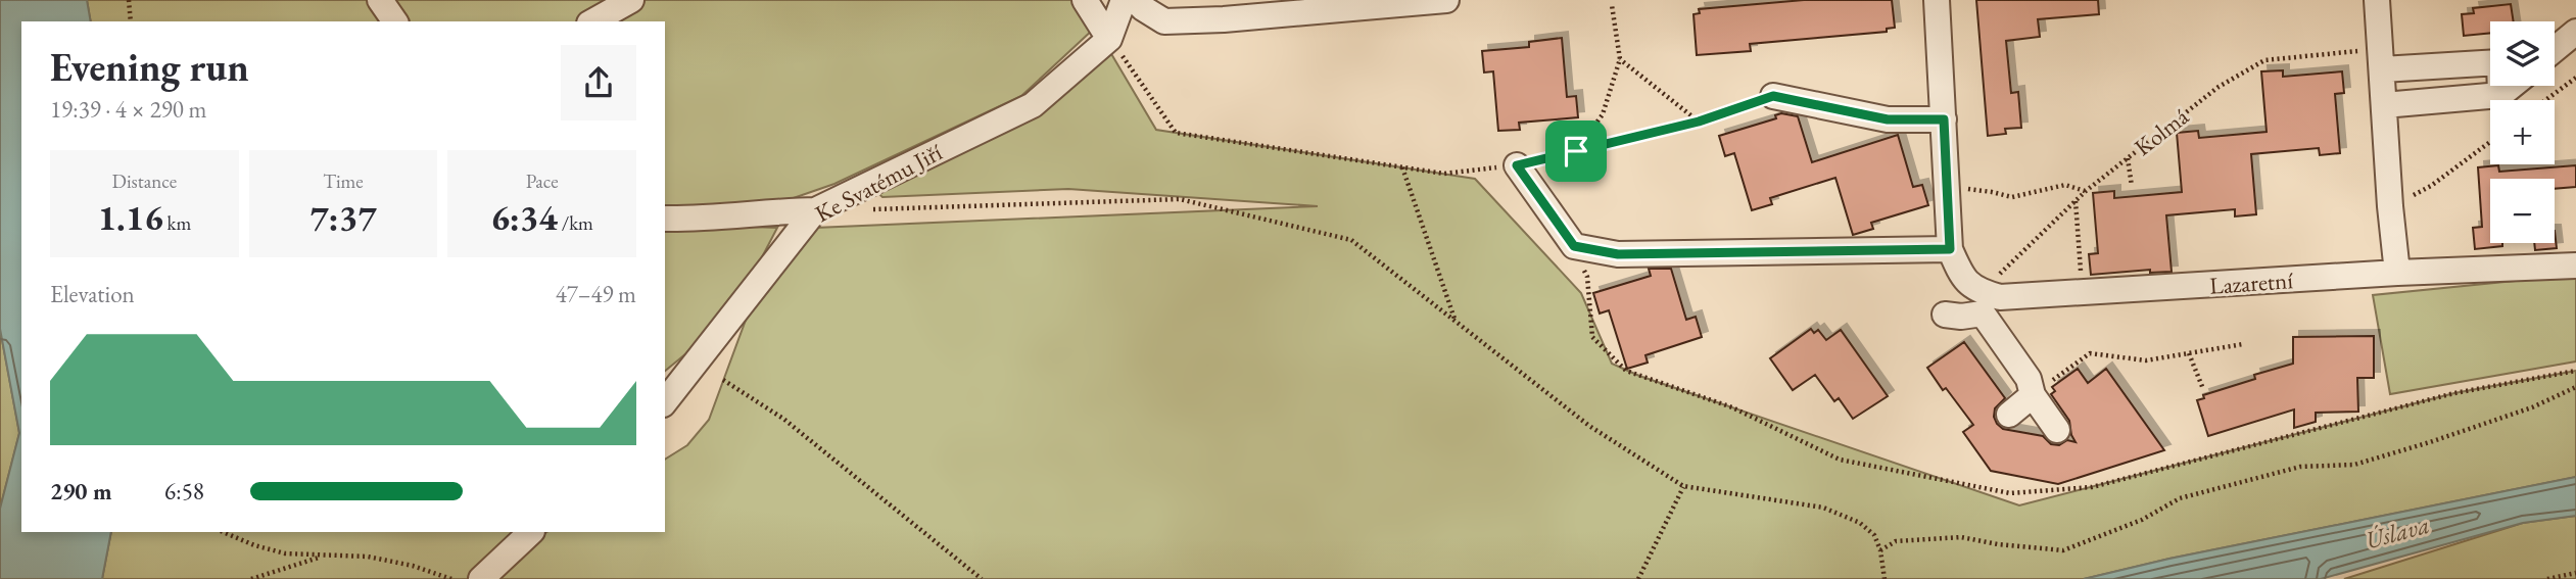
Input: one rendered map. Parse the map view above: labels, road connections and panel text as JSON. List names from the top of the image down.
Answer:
{
  "streets": {
    "street": ["Ke Svatému Jiří", "Lazaretní"],
    "path": ["Kolmá"]
  },
  "crossings": [
    ["Kolmá", "Lazaretní"]
  ],
  "water": ["Úslava"],
  "page": {
    "map_buttons": ["+", "−"],
    "heading": ["Evening run", "19:39 · 4 × 290 m"],
    "stats": [
      ["Distance", "1.16 km"],
      ["Time", "7:37"],
      ["Pace", "6:34 /km"]
    ],
    "chart": ["Elevation", "47–49 m"],
    "list": [
      {
        "name": "290 m",
        "note": "6:58"
      }
    ]
  }
}
